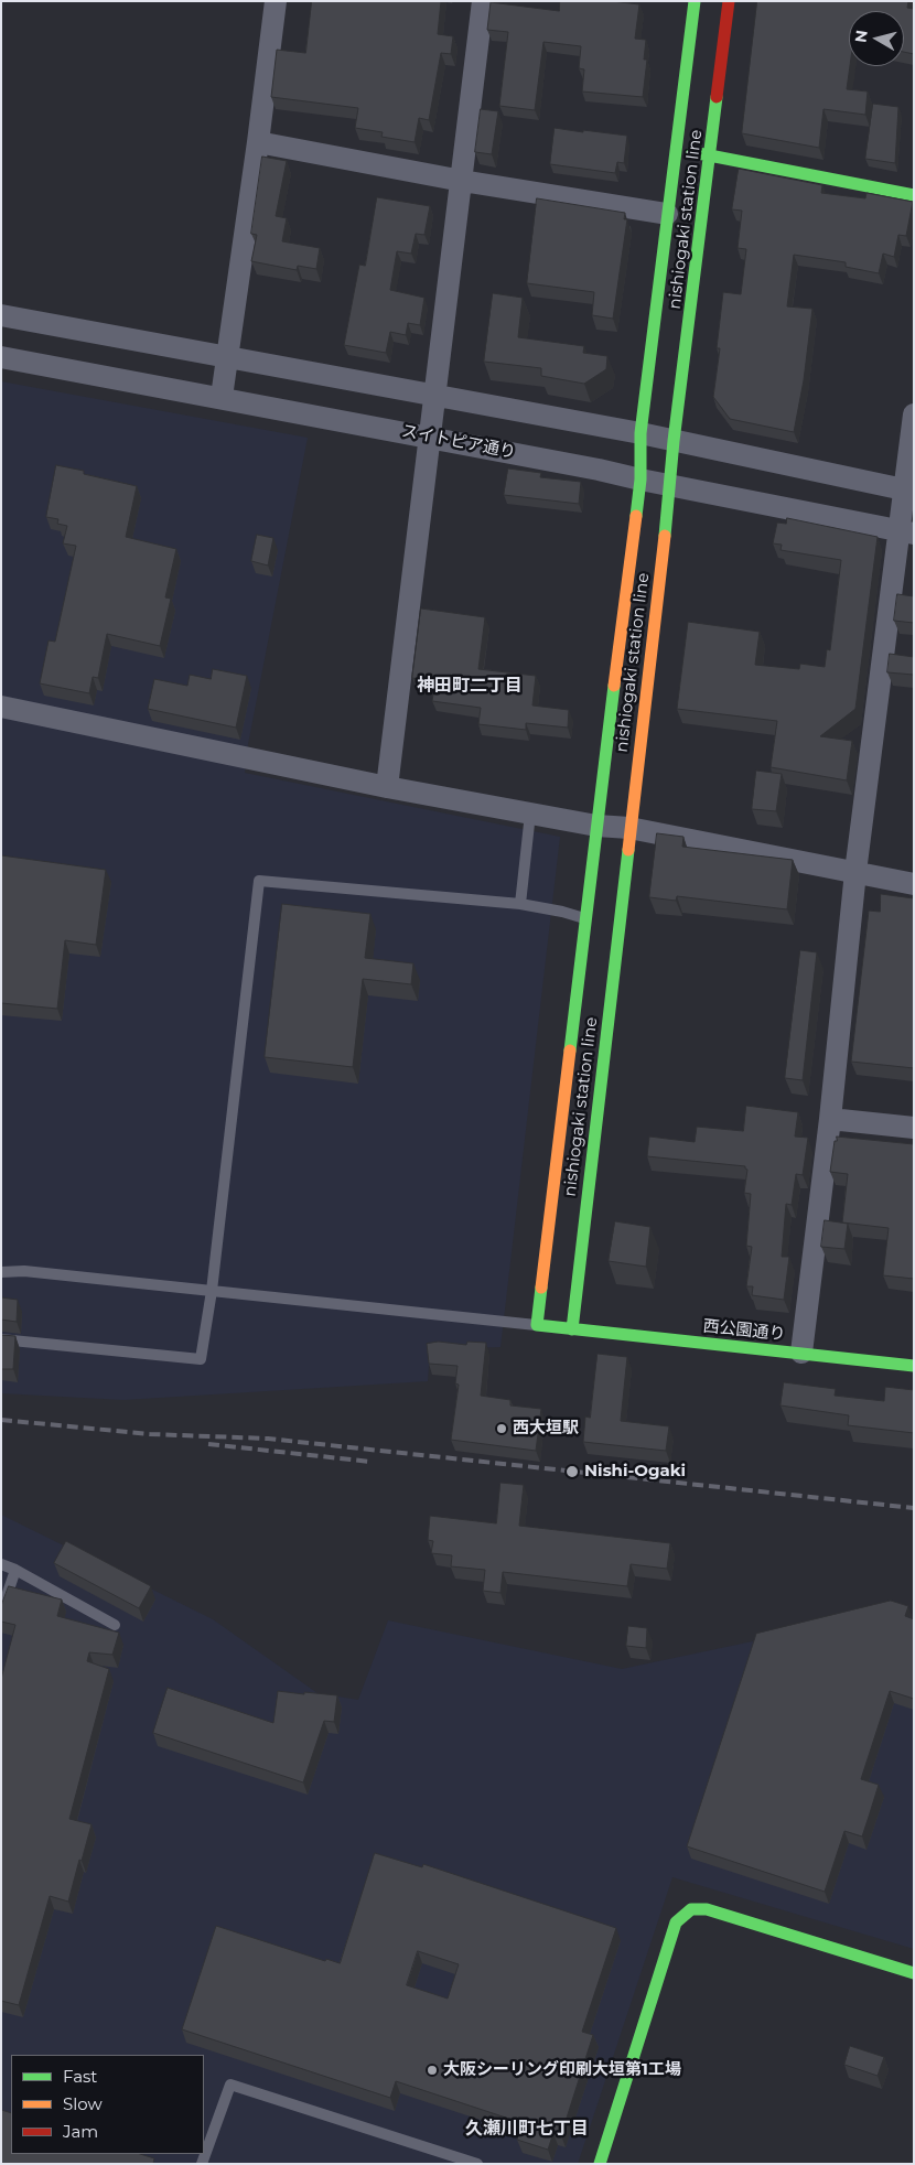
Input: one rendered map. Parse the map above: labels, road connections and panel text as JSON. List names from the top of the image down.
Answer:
{
  "streets": {
    "main road": ["nishiogaki station line", "西公園通り"],
    "street": ["スイトピア通り"]
  },
  "crossings": [
    ["nishiogaki station line", "スイトピア通り"],
    ["nishiogaki station line", "西公園通り"]
  ],
  "districts": ["神田町二丁目", "久瀬川町七丁目"],
  "places": ["西大垣駅", "Nishi-Ogaki", "大阪シーリング印刷大垣第1工場"],
  "legend": ["Fast", "Slow", "Jam"],
  "north": "left"
}
